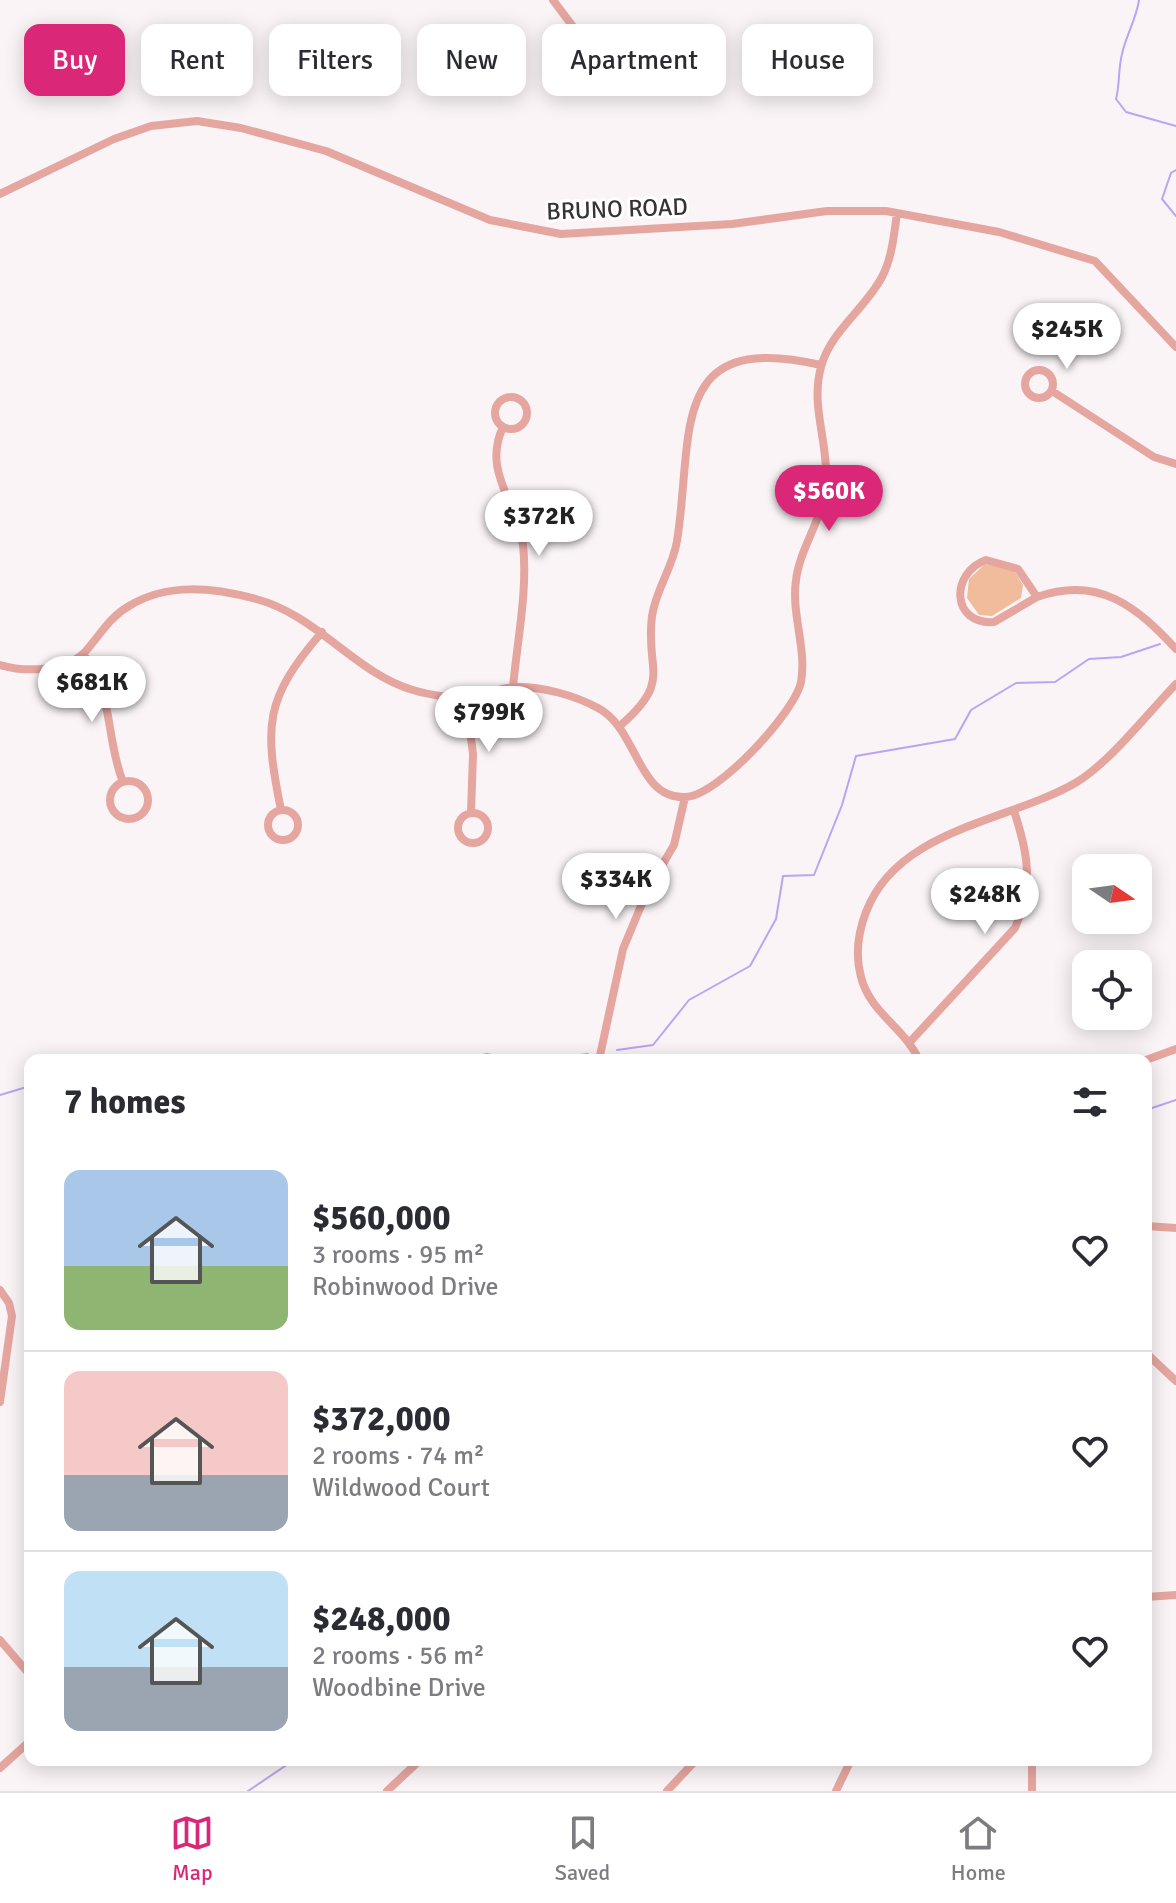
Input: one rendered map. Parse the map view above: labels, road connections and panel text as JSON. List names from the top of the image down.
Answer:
{
  "streets": {
    "street": ["BRUNO ROAD"]
  },
  "north": "right",
  "page": {
    "chip": [
      "Buy",
      "Rent",
      "Filters",
      "New",
      "Apartment",
      "House"
    ],
    "price": [
      "$245K",
      "$560K",
      "$372K",
      "$681K",
      "$799K",
      "$334K",
      "$248K"
    ],
    "heading": "7 homes",
    "list": [
      {
        "name": "$560,000",
        "note": "3 rooms · 95 m² · Robinwood Drive"
      },
      {
        "name": "$372,000",
        "note": "2 rooms · 74 m² · Wildwood Court"
      },
      {
        "name": "$248,000",
        "note": "2 rooms · 56 m² · Woodbine Drive"
      }
    ],
    "tabs": ["Map", "Saved", "Home"]
  }
}
